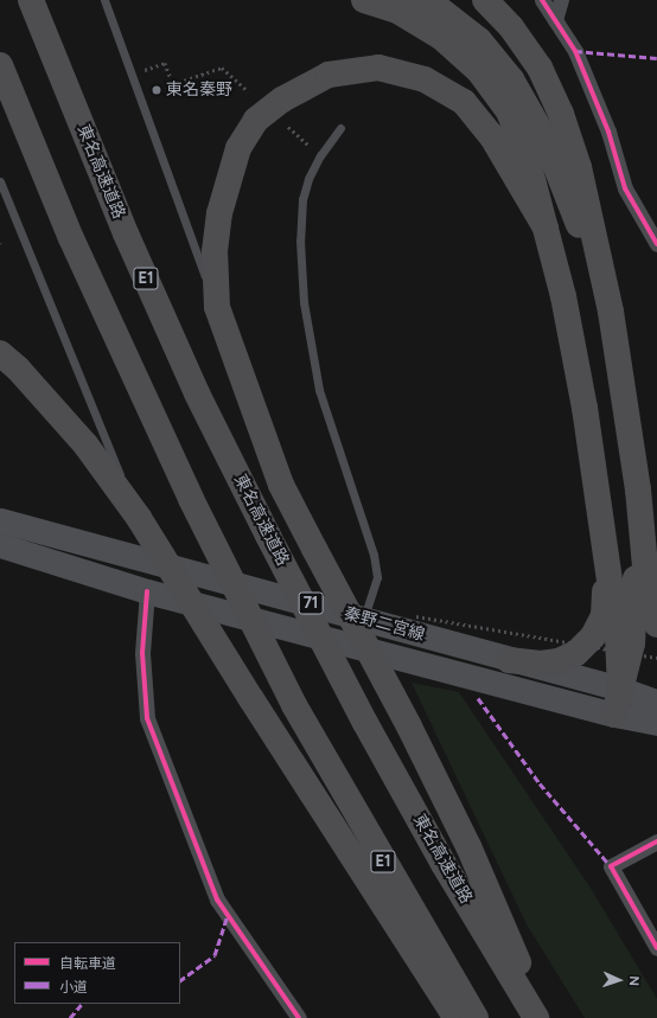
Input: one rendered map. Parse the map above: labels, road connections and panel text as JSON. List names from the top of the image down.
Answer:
{
  "streets": {
    "highway": ["東名高速道路", "E1"],
    "main road": ["71", "秦野二宮線"]
  },
  "places": ["東名秦野"],
  "legend": ["自転車道", "小道"],
  "north": "right"
}
